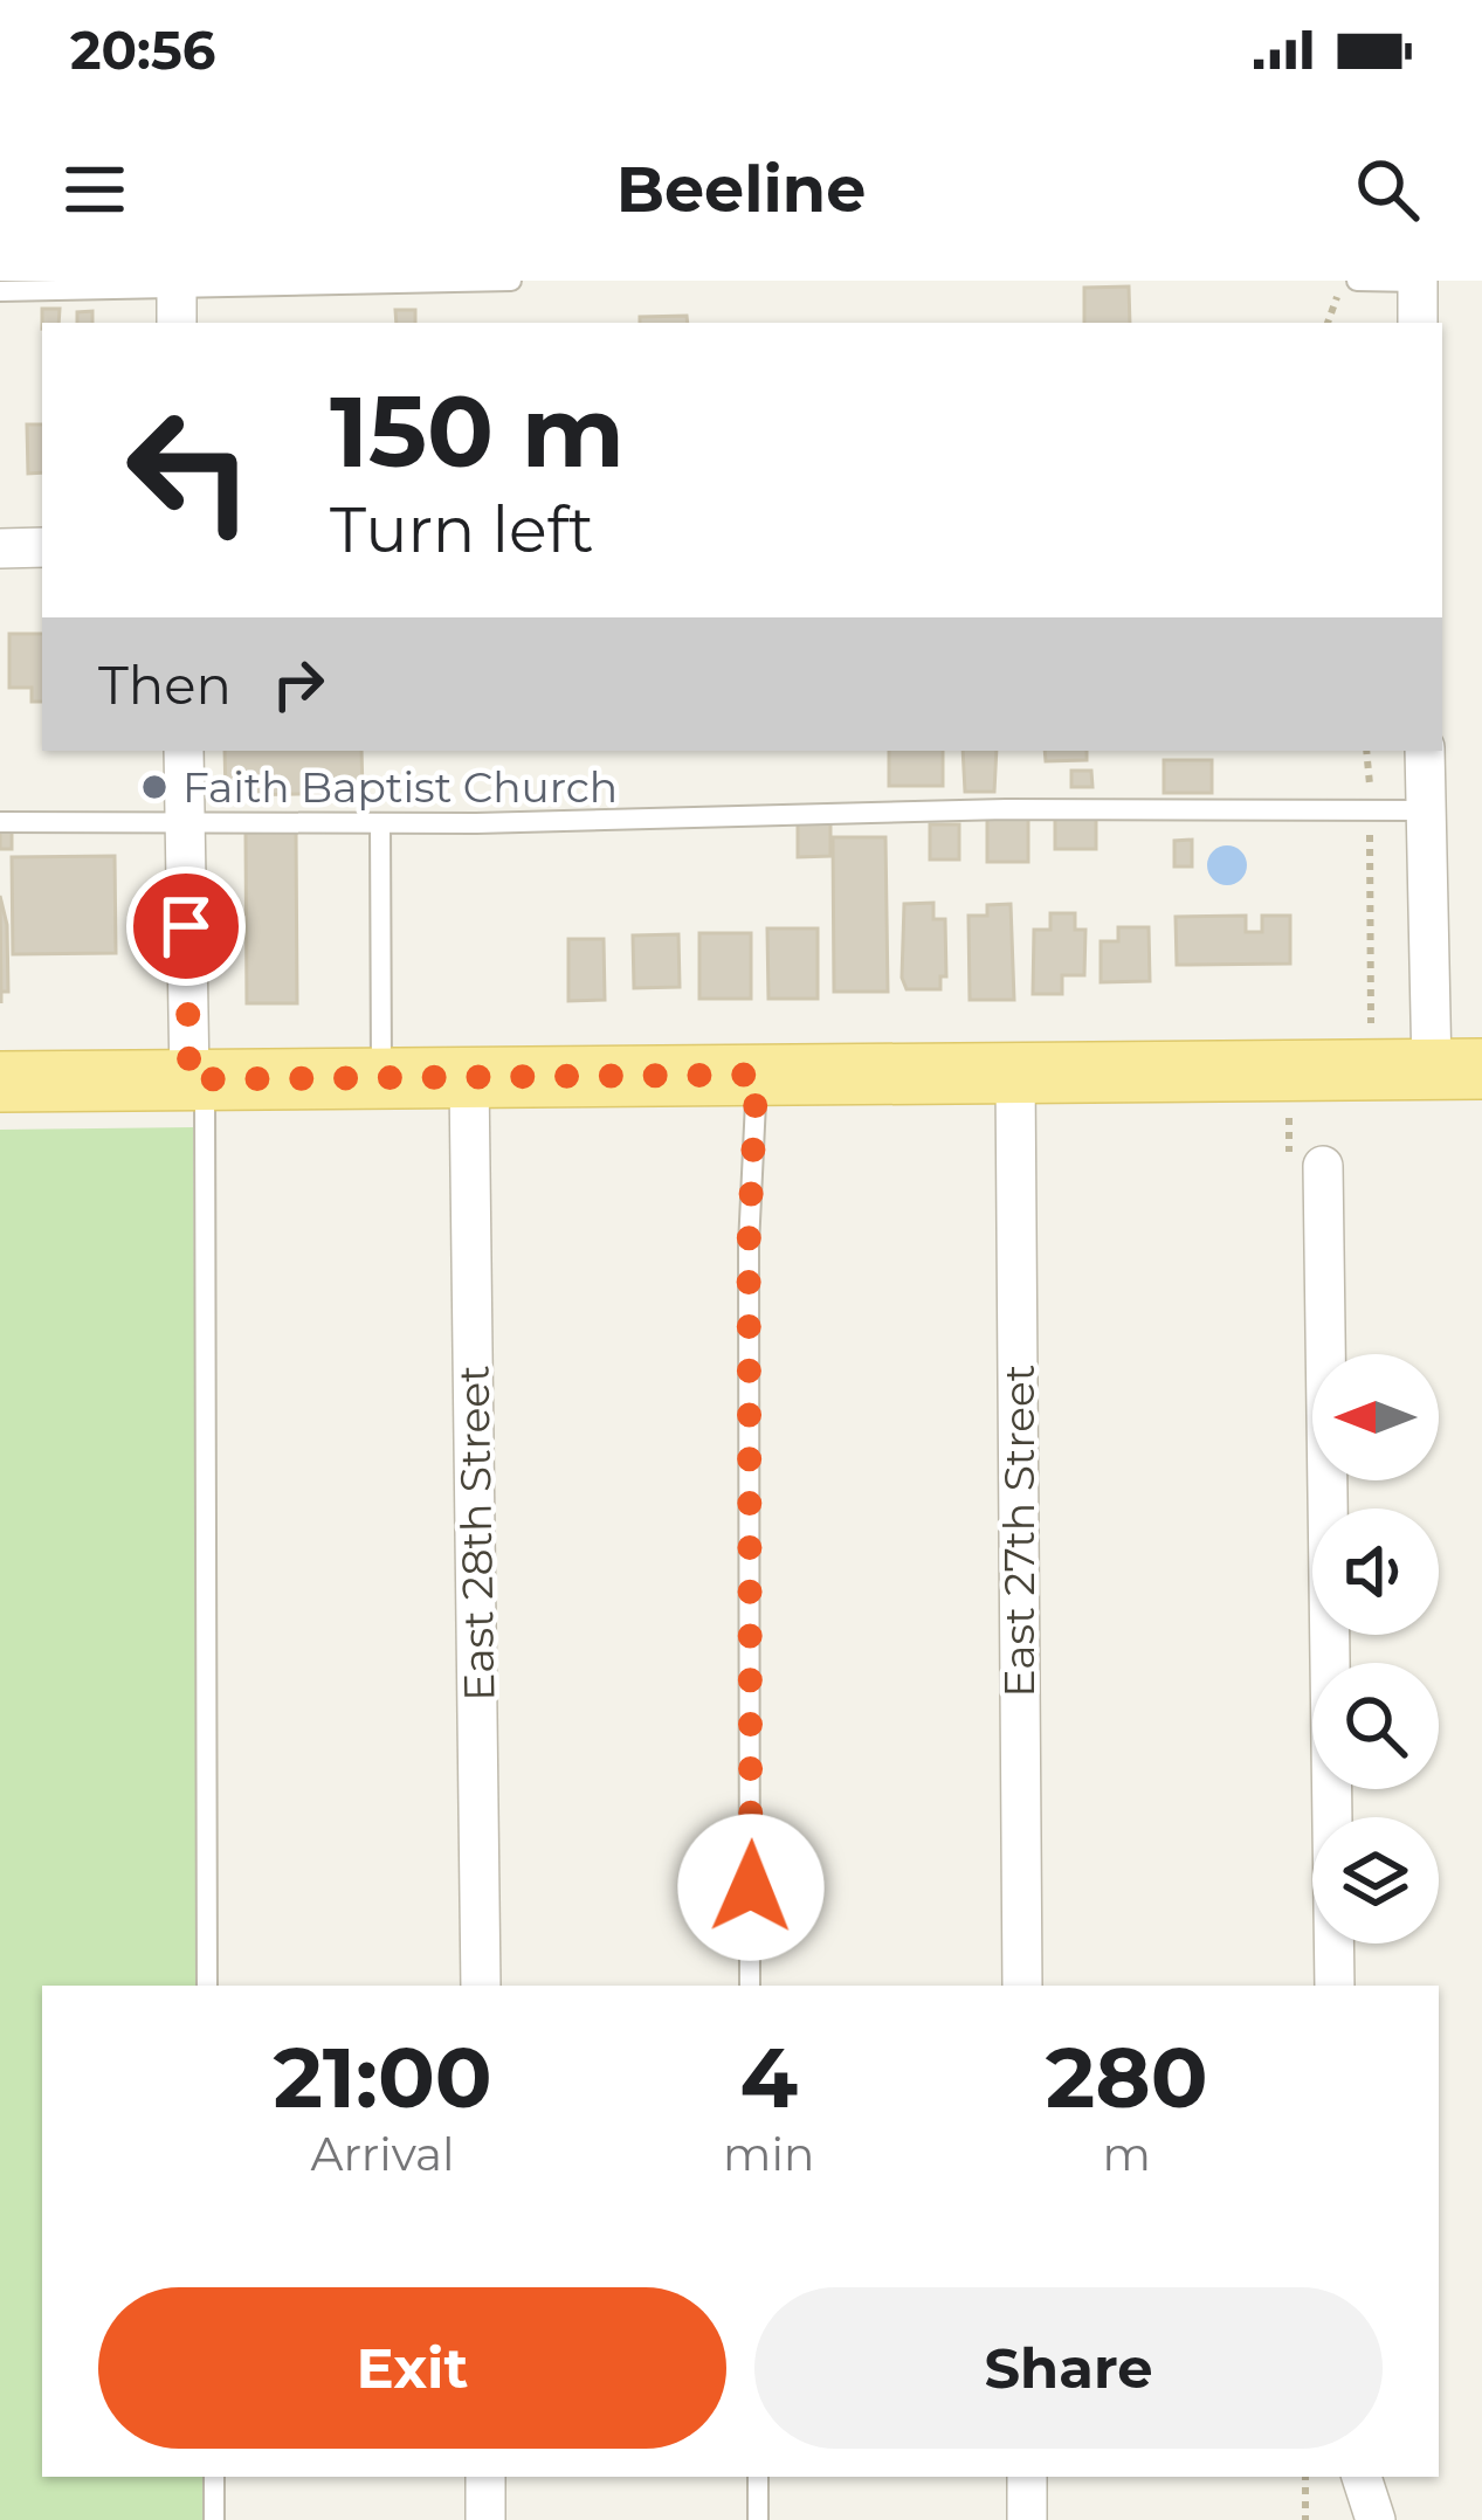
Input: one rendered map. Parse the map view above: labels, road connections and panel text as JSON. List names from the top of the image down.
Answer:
{
  "streets": {
    "street": ["East 27th Street", "East 28th Street"]
  },
  "places": ["Faith Baptist Church"],
  "north": "left",
  "page": {
    "status": "20:56",
    "header": "Beeline",
    "turn": ["150 m", "Turn left"],
    "then": "Then",
    "eta": [
      "21:00",
      "Arrival",
      "4",
      "min",
      "280",
      "m"
    ],
    "buttons": ["Exit", "Share"]
  }
}
